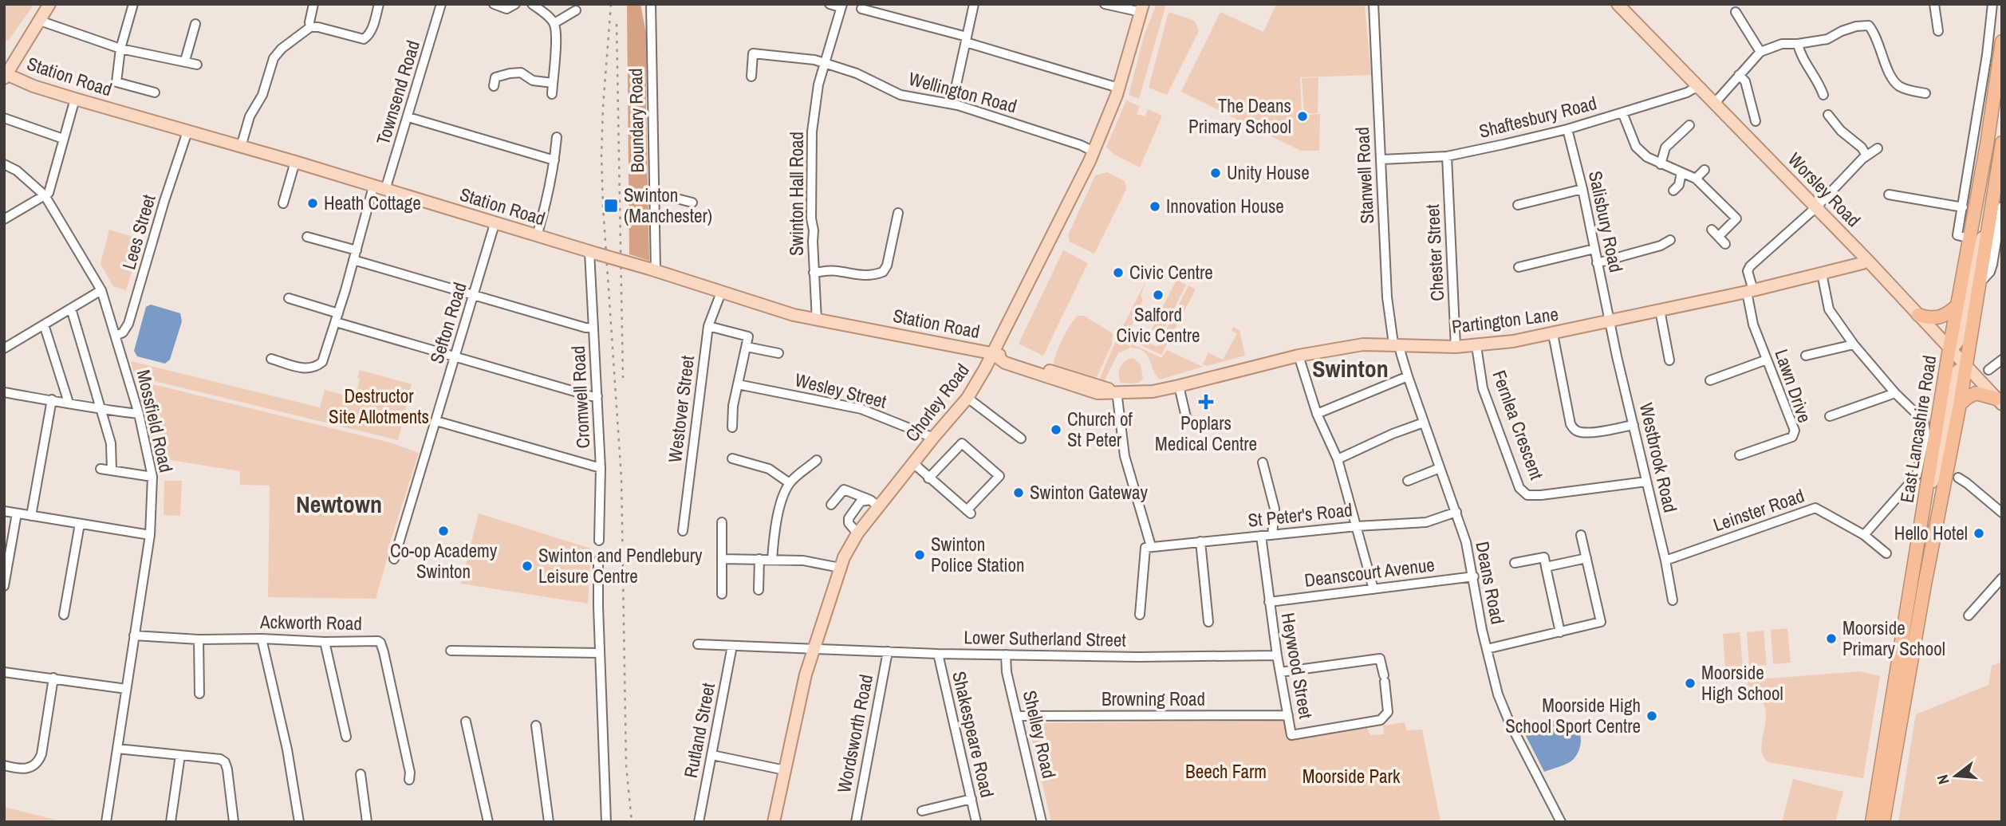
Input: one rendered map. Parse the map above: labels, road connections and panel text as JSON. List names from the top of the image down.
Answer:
{
  "streets": {
    "highway": ["East Lancashire Road"],
    "main road": [
      "Station Road",
      "Worsley Road",
      "Partington Lane",
      "Chorley Road"
    ],
    "street": [
      "Townsend Road",
      "Wellington Road",
      "Shaftesbury Road",
      "Boundary Road",
      "Stanwell Road",
      "Swinton Hall Road",
      "Salisbury Road",
      "Lees Street",
      "Chester Street",
      "Sefton Road",
      "Lawn Drive",
      "Wesley Street",
      "Cromwell Road",
      "Westover Street",
      "Mossfield Road",
      "Fernlea Crescent",
      "Westbrook Road",
      "Leinster Road",
      "St Peter's Road",
      "Deanscourt Avenue",
      "Deans Road",
      "Ackworth Road",
      "Lower Sutherland Street",
      "Heywood Street",
      "Browning Road",
      "Rutland Street",
      "Wordsworth Road",
      "Shakespeare Road",
      "Shelley Road"
    ]
  },
  "crossings": [
    ["Station Road", "Townsend Road"],
    ["Station Road", "Boundary Road"],
    ["Station Road", "Swinton Hall Road"],
    ["Station Road", "Lees Street"],
    ["Station Road", "Partington Lane"],
    ["Station Road", "Sefton Road"],
    ["Station Road", "Cromwell Road"],
    ["Station Road", "Chorley Road"],
    ["Station Road", "Westover Street"],
    ["Wellington Road", "Swinton Hall Road"],
    ["Wellington Road", "Chorley Road"],
    ["Shaftesbury Road", "Stanwell Road"],
    ["Shaftesbury Road", "Worsley Road"],
    ["Shaftesbury Road", "Salisbury Road"],
    ["Shaftesbury Road", "Chester Street"],
    ["Stanwell Road", "Partington Lane"],
    ["Stanwell Road", "Deans Road"],
    ["Worsley Road", "Partington Lane"],
    ["Worsley Road", "Lawn Drive"],
    ["Worsley Road", "East Lancashire Road"],
    ["Salisbury Road", "Partington Lane"],
    ["Salisbury Road", "Westbrook Road"],
    ["Lees Street", "Mossfield Road"],
    ["Chester Street", "Partington Lane"],
    ["Partington Lane", "Lawn Drive"],
    ["Partington Lane", "Chorley Road"],
    ["Partington Lane", "Fernlea Crescent"],
    ["Partington Lane", "Westbrook Road"],
    ["Partington Lane", "Deans Road"],
    ["Wesley Street", "Chorley Road"],
    ["Chorley Road", "Lower Sutherland Street"],
    ["Mossfield Road", "Ackworth Road"],
    ["Fernlea Crescent", "Westbrook Road"],
    ["Westbrook Road", "Leinster Road"],
    ["St Peter's Road", "Deans Road"],
    ["St Peter's Road", "Heywood Street"],
    ["Deanscourt Avenue", "Deans Road"],
    ["Deanscourt Avenue", "Heywood Street"],
    ["Lower Sutherland Street", "Heywood Street"],
    ["Lower Sutherland Street", "Rutland Street"],
    ["Lower Sutherland Street", "Wordsworth Road"],
    ["Lower Sutherland Street", "Shakespeare Road"],
    ["Lower Sutherland Street", "Shelley Road"],
    ["Heywood Street", "Browning Road"],
    ["Browning Road", "Shelley Road"]
  ],
  "districts": ["Swinton", "Newtown"],
  "parks": ["Destructor Site Allotments", "Beech Farm", "Moorside Park"],
  "places": {
    "other": [
      "The Deans Primary School",
      "Unity House",
      "Heath Cottage",
      "Innovation House",
      "Civic Centre",
      "Salford Civic Centre",
      "Church of St Peter",
      "Swinton Gateway",
      "Co-op Academy Swinton",
      "Hello Hotel",
      "Swinton Police Station",
      "Swinton and Pendlebury Leisure Centre",
      "Moorside Primary School",
      "Moorside High School",
      "Moorside High School Sport Centre"
    ],
    "transit": ["Swinton (Manchester)"],
    "health": ["Poplars Medical Centre"]
  },
  "north": "left"
}
